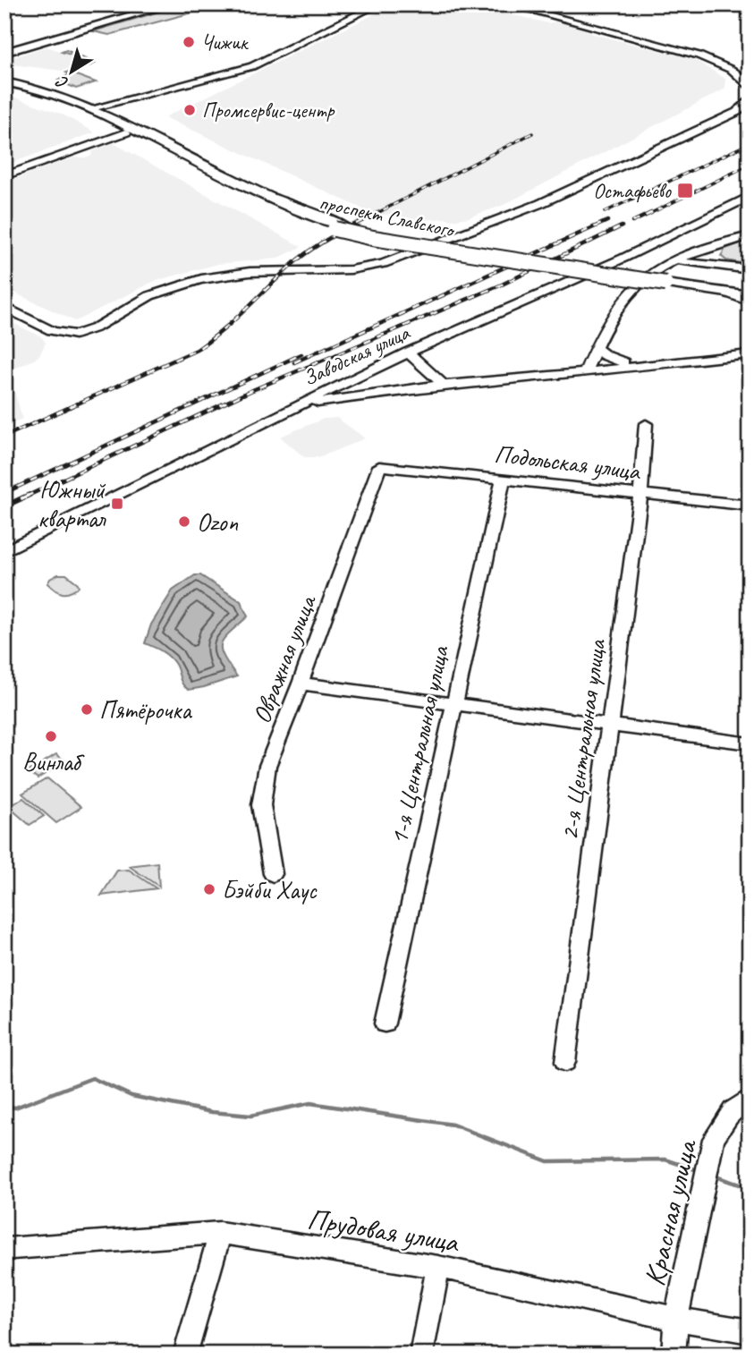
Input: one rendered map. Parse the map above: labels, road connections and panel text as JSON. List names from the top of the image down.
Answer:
{
  "streets": {
    "main road": ["проспект Славского"],
    "street": [
      "Заводская улица",
      "Подольская улица",
      "Овражная улица",
      "2-я Центральная улица",
      "1-я Центральная улица",
      "Красная улица",
      "Прудовая улица"
    ]
  },
  "crossings": [
    ["Подольская улица", "Овражная улица"],
    ["Подольская улица", "2-я Центральная улица"],
    ["Подольская улица", "1-я Центральная улица"],
    ["Красная улица", "Прудовая улица"]
  ],
  "places": {
    "other": [
      "Чижик",
      "Промсервис-центр",
      "Ozon",
      "Пятёрочка",
      "Винлаб",
      "Бэйби Хаус"
    ],
    "transit": ["Остафьево", "Южный квартал"]
  },
  "north": "bottom left"
}
